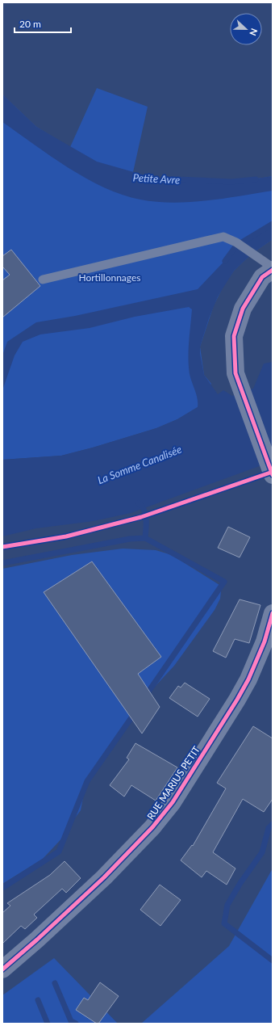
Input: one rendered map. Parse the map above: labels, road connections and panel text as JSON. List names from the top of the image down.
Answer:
{
  "streets": {
    "street": ["RUE MARIUS PETIT"]
  },
  "water": ["Petite Avre", "La Somme Canalisée"],
  "parks": ["Hortillonnages"],
  "scale_bar": "20 m",
  "north": "right"
}
